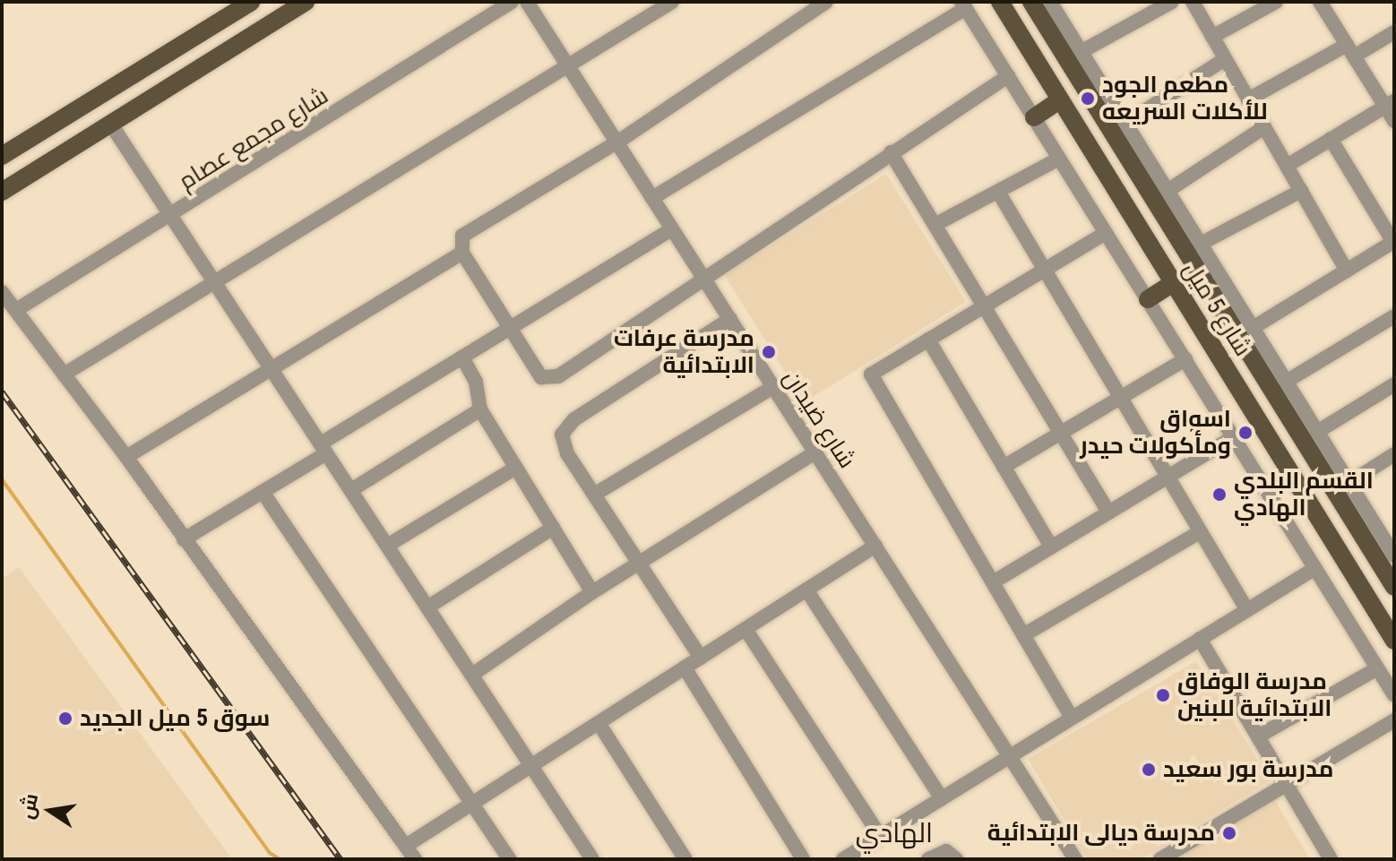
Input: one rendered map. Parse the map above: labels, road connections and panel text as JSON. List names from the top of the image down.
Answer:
{
  "streets": {
    "main road": ["شارع 5 ميل"],
    "street": ["شارع مجمع عصام", "شارع ضيدان"]
  },
  "districts": ["الهادي"],
  "places": [
    "مطعم الجود للأكلات السريعه",
    "مدرسة عرفات الابتدائية",
    "اسواق ومأكولات حيدر",
    "القسم البلدي الهادي",
    "مدرسة الوفاق الابتدائية للبنين",
    "سوق 5 ميل الجديد",
    "مدرسة بور سعيد",
    "مدرسة ديالى الابتدائية"
  ],
  "north": "left"
}
